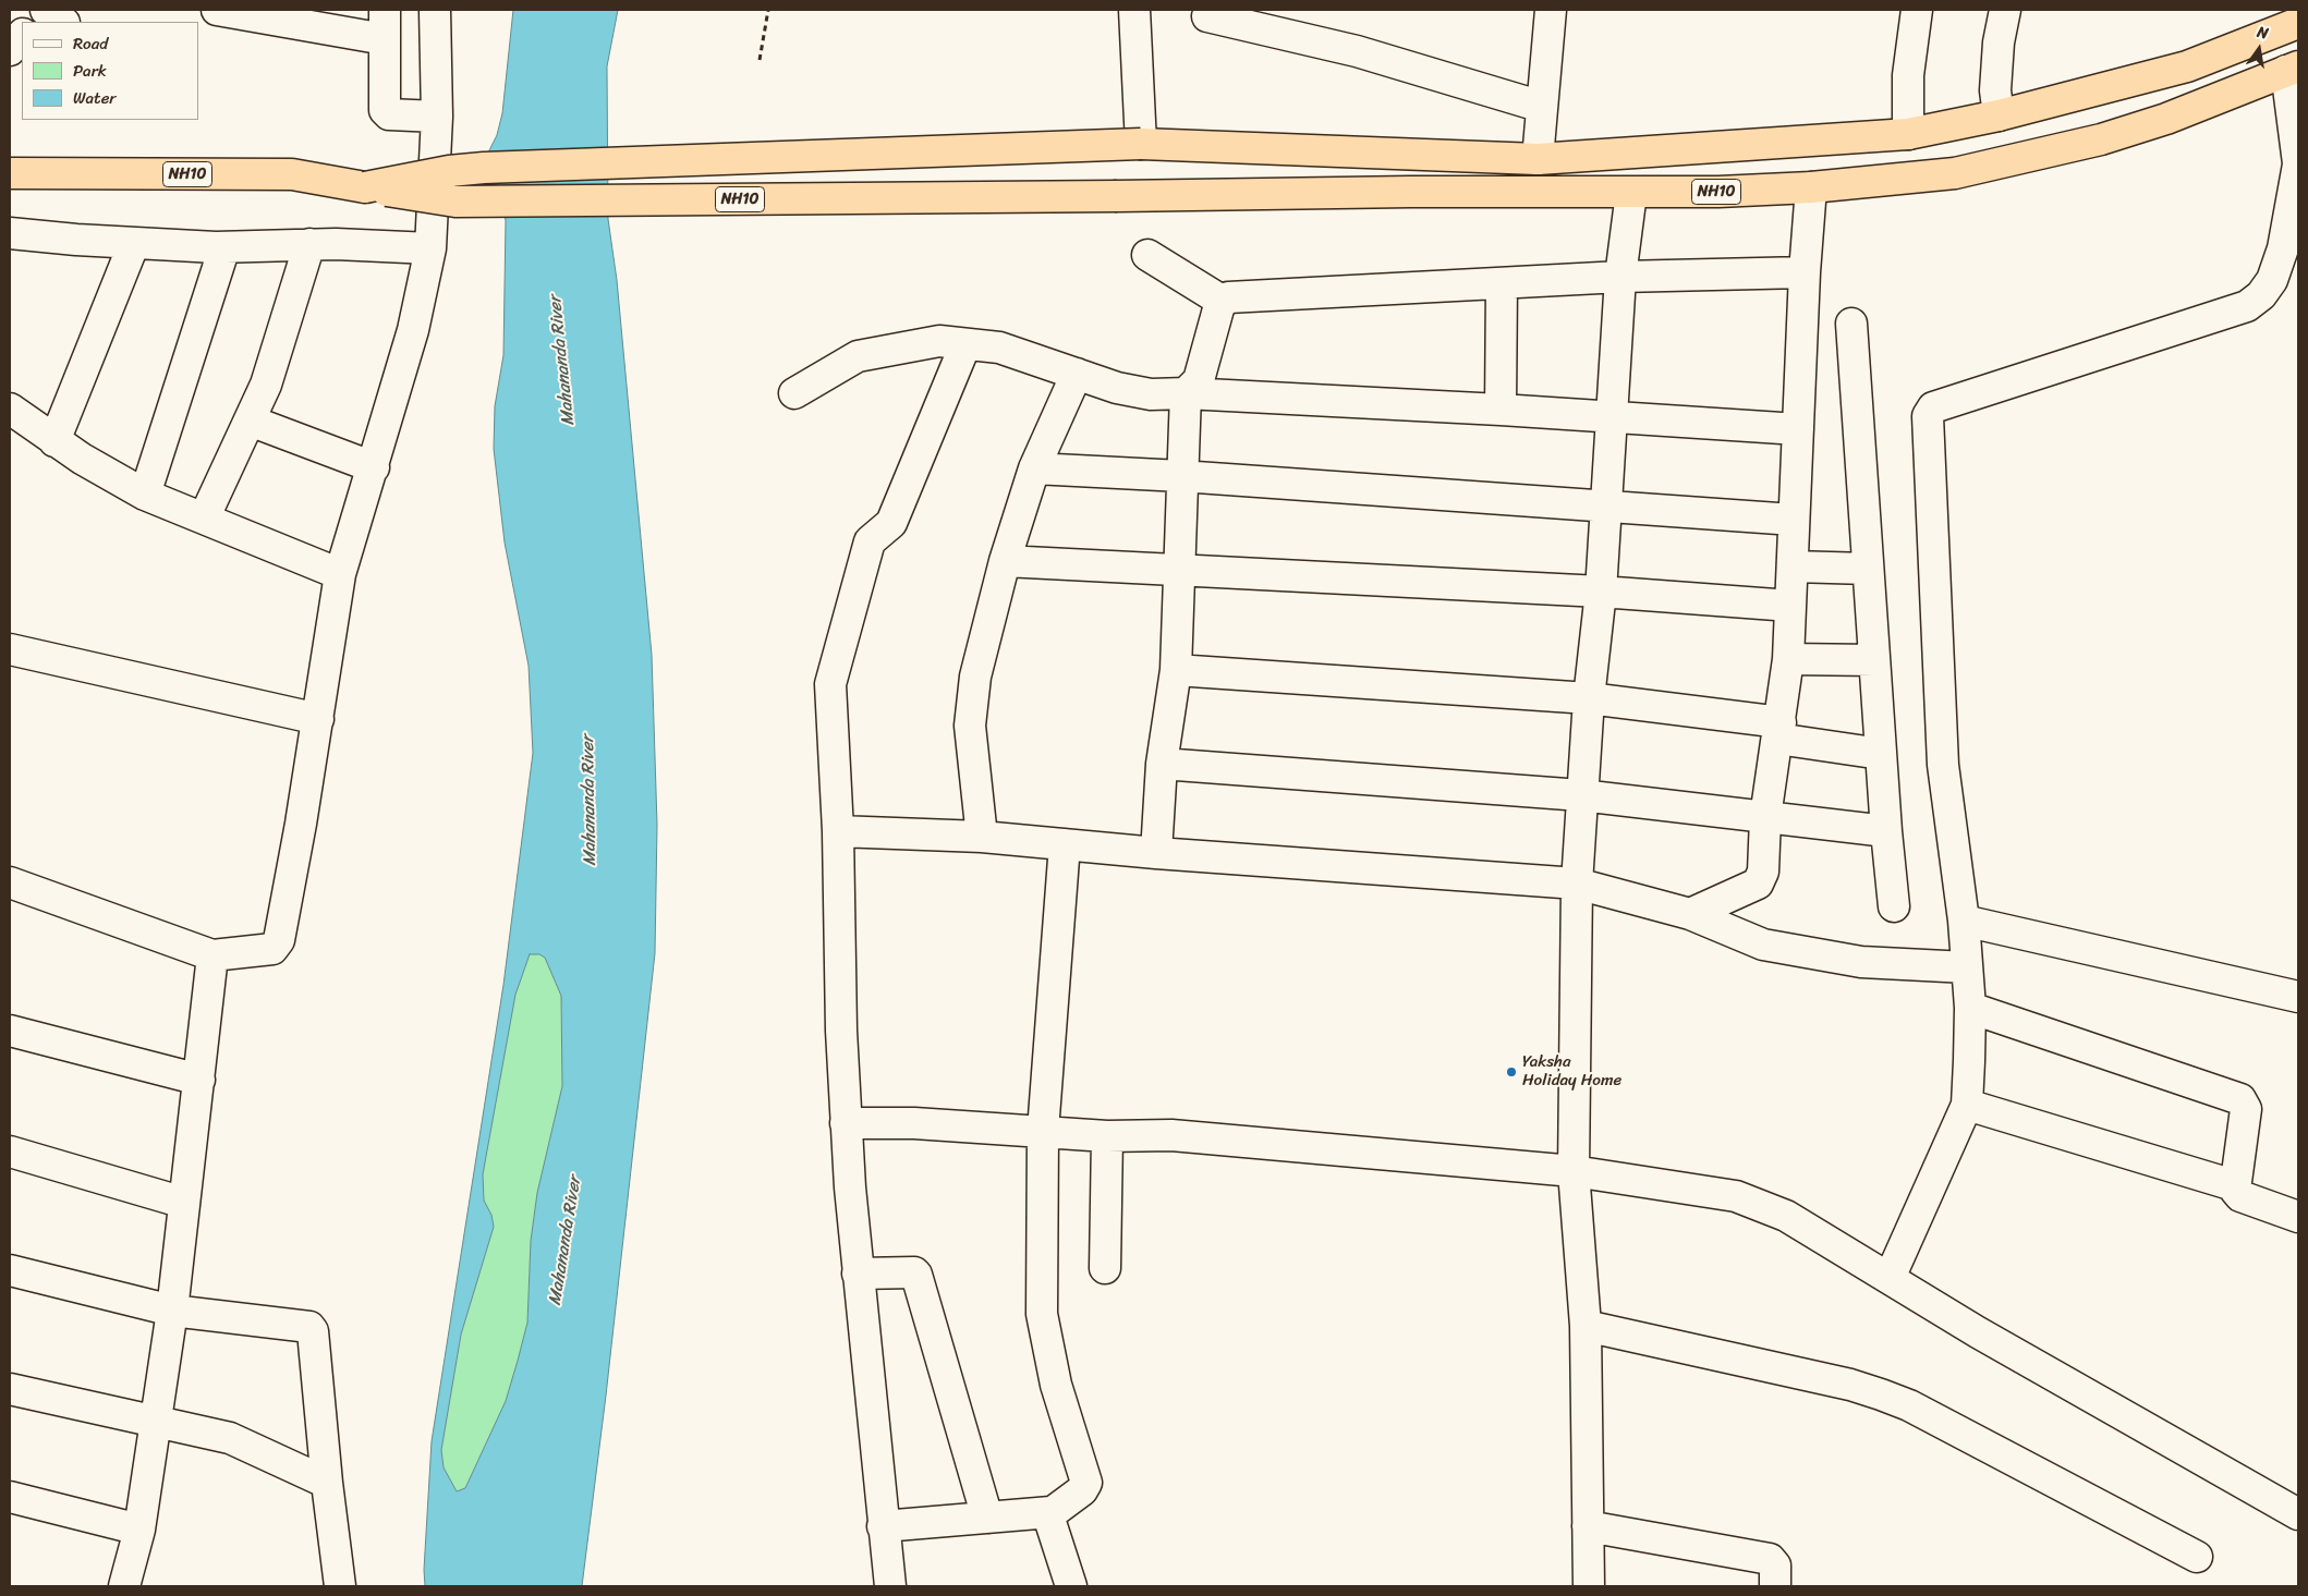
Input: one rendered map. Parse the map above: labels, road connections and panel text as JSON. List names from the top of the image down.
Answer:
{
  "streets": {
    "highway": ["NH10"]
  },
  "water": ["Mahananda River"],
  "places": ["Yaksha Holiday Home"],
  "legend": ["Road", "Park", "Water"],
  "north": "top"
}
